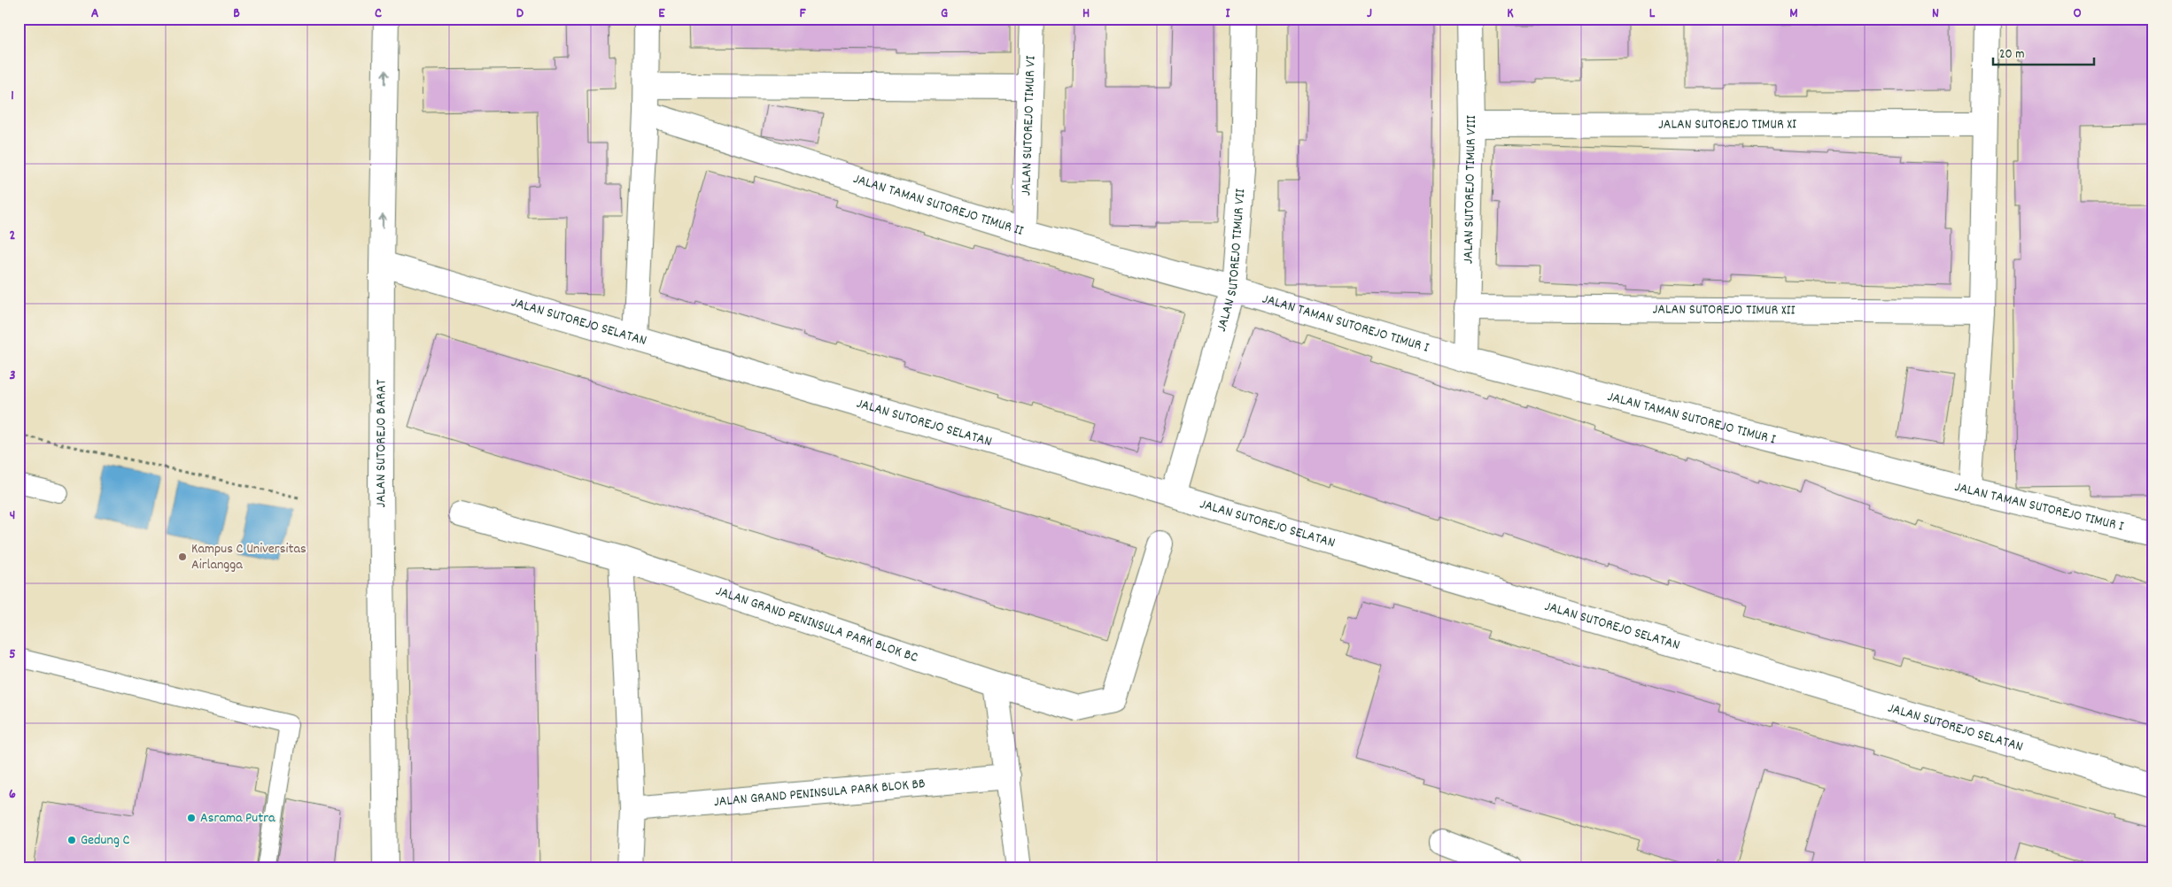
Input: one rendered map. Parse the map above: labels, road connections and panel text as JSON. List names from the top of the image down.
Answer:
{
  "streets": {
    "street": [
      "JALAN SUTOREJO TIMUR XI",
      "JALAN SUTOREJO TIMUR VI",
      "JALAN SUTOREJO TIMUR VIII",
      "JALAN TAMAN SUTOREJO TIMUR II",
      "JALAN SUTOREJO TIMUR VII",
      "JALAN SUTOREJO TIMUR XII",
      "JALAN SUTOREJO SELATAN",
      "JALAN TAMAN SUTOREJO TIMUR I",
      "JALAN SUTOREJO BARAT",
      "JALAN GRAND PENINSULA PARK BLOK BC",
      "JALAN GRAND PENINSULA PARK BLOK BB"
    ]
  },
  "crossings": [
    ["JALAN SUTOREJO TIMUR XI", "JALAN SUTOREJO TIMUR VIII"],
    ["JALAN SUTOREJO TIMUR VI", "JALAN TAMAN SUTOREJO TIMUR II"],
    ["JALAN SUTOREJO TIMUR VIII", "JALAN SUTOREJO TIMUR XII"],
    ["JALAN SUTOREJO TIMUR VIII", "JALAN TAMAN SUTOREJO TIMUR I"],
    ["JALAN TAMAN SUTOREJO TIMUR II", "JALAN SUTOREJO TIMUR VII"],
    ["JALAN TAMAN SUTOREJO TIMUR II", "JALAN TAMAN SUTOREJO TIMUR I"],
    ["JALAN SUTOREJO TIMUR VII", "JALAN SUTOREJO SELATAN"],
    ["JALAN SUTOREJO TIMUR VII", "JALAN TAMAN SUTOREJO TIMUR I"],
    ["JALAN SUTOREJO SELATAN", "JALAN SUTOREJO BARAT"]
  ],
  "places": ["Kampus C Universitas Airlangga", "Asrama Putra", "Gedung C"],
  "scale_bar": "20 m",
  "grid": {
    "columns": [
      "A",
      "B",
      "C",
      "D",
      "E",
      "F",
      "G",
      "H",
      "I",
      "J",
      "K",
      "L",
      "M",
      "N",
      "O"
    ],
    "rows": [
      "1",
      "2",
      "3",
      "4",
      "5",
      "6"
    ]
  }
}
